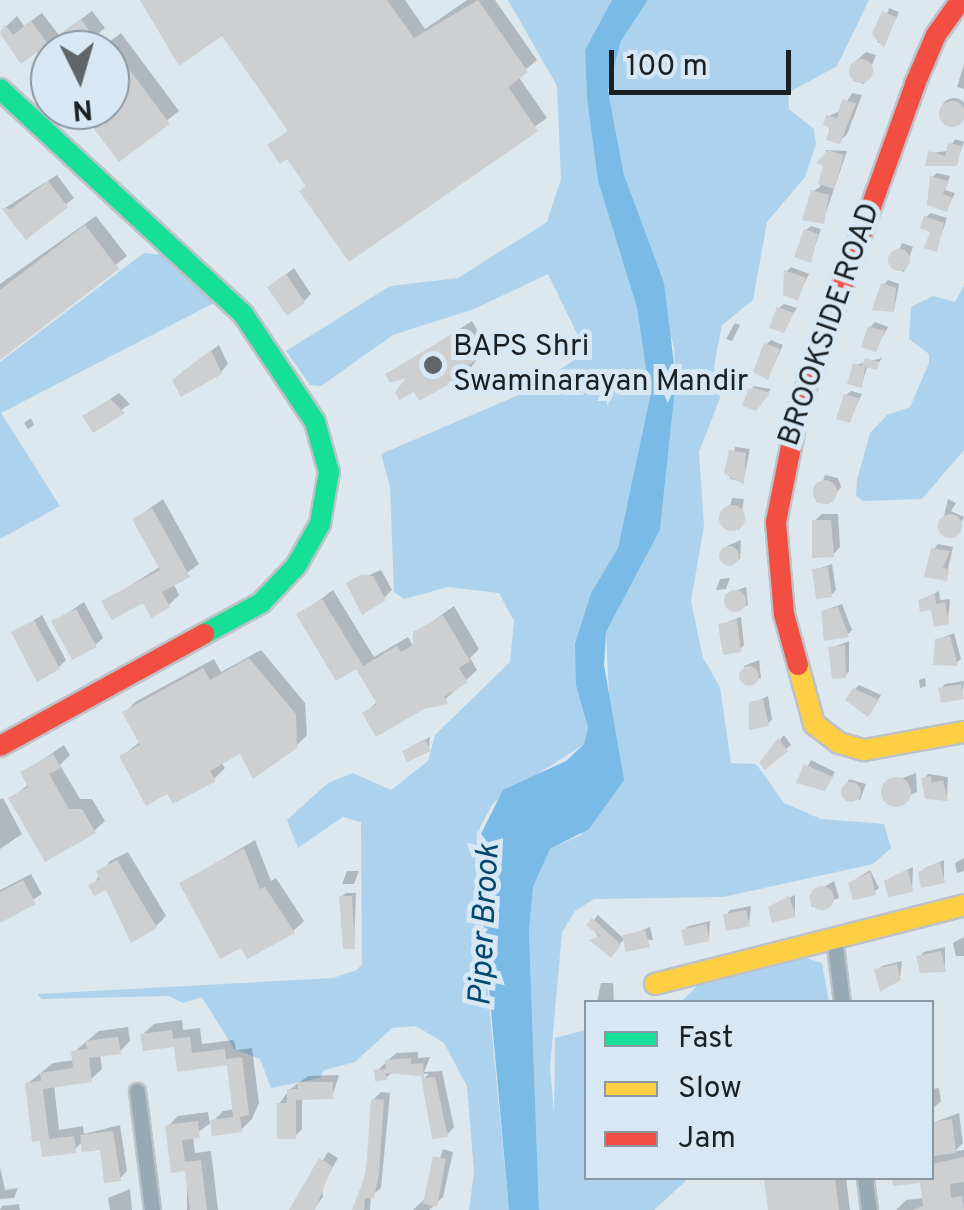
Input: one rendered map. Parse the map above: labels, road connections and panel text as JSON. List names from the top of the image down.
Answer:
{
  "streets": {
    "street": ["BROOKSIDE ROAD"]
  },
  "water": ["Piper Brook"],
  "places": ["BAPS Shri Swaminarayan Mandir"],
  "legend": ["Fast", "Slow", "Jam"],
  "scale_bar": "100 m",
  "north": "bottom"
}
